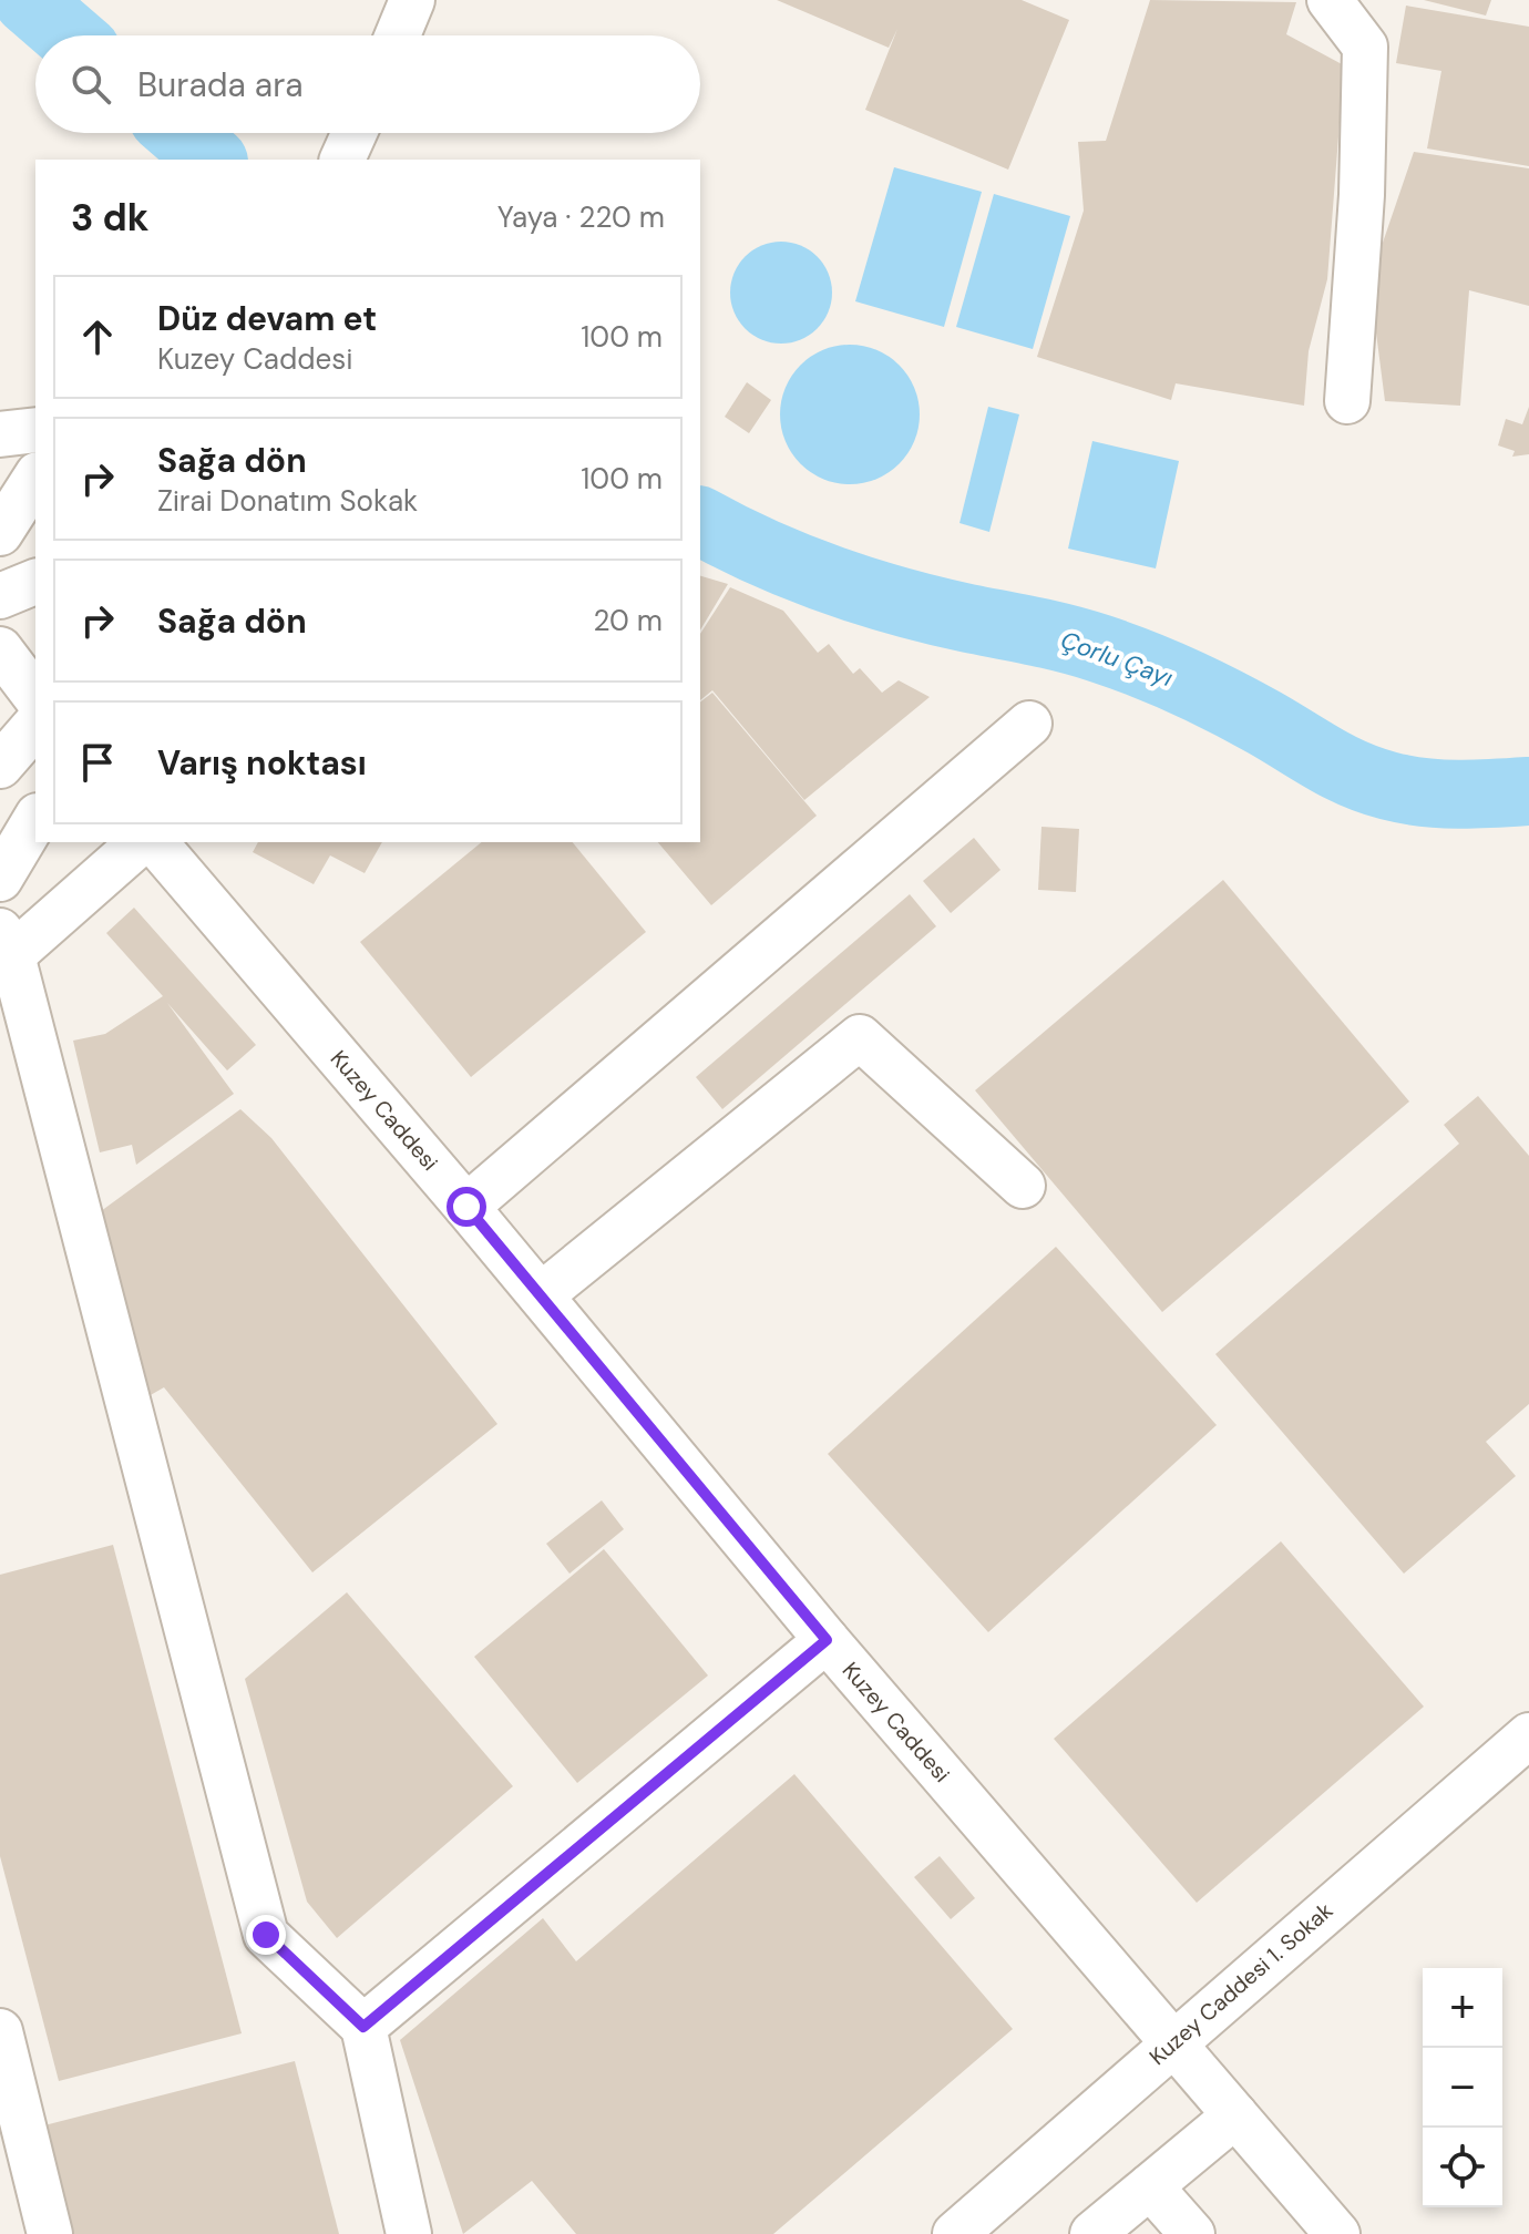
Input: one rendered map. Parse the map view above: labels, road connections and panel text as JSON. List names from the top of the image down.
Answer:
{
  "streets": {
    "street": ["Kuzey Caddesi", "Kuzey Caddesi 1. Sokak"]
  },
  "crossings": [
    ["Kuzey Caddesi", "Kuzey Caddesi 1. Sokak"]
  ],
  "water": ["Çorlu Çayı"],
  "page": {
    "search": "Burada ara",
    "heading": ["3 dk", "Yaya · 220 m"],
    "list": [
      ["Düz devam et", "Kuzey Caddesi", "100 m"],
      ["Sağa dön", "Zirai Donatım Sokak", "100 m"],
      ["Sağa dön", "20 m"],
      "Varış noktası"
    ],
    "map_buttons": ["+", "−"]
  }
}
